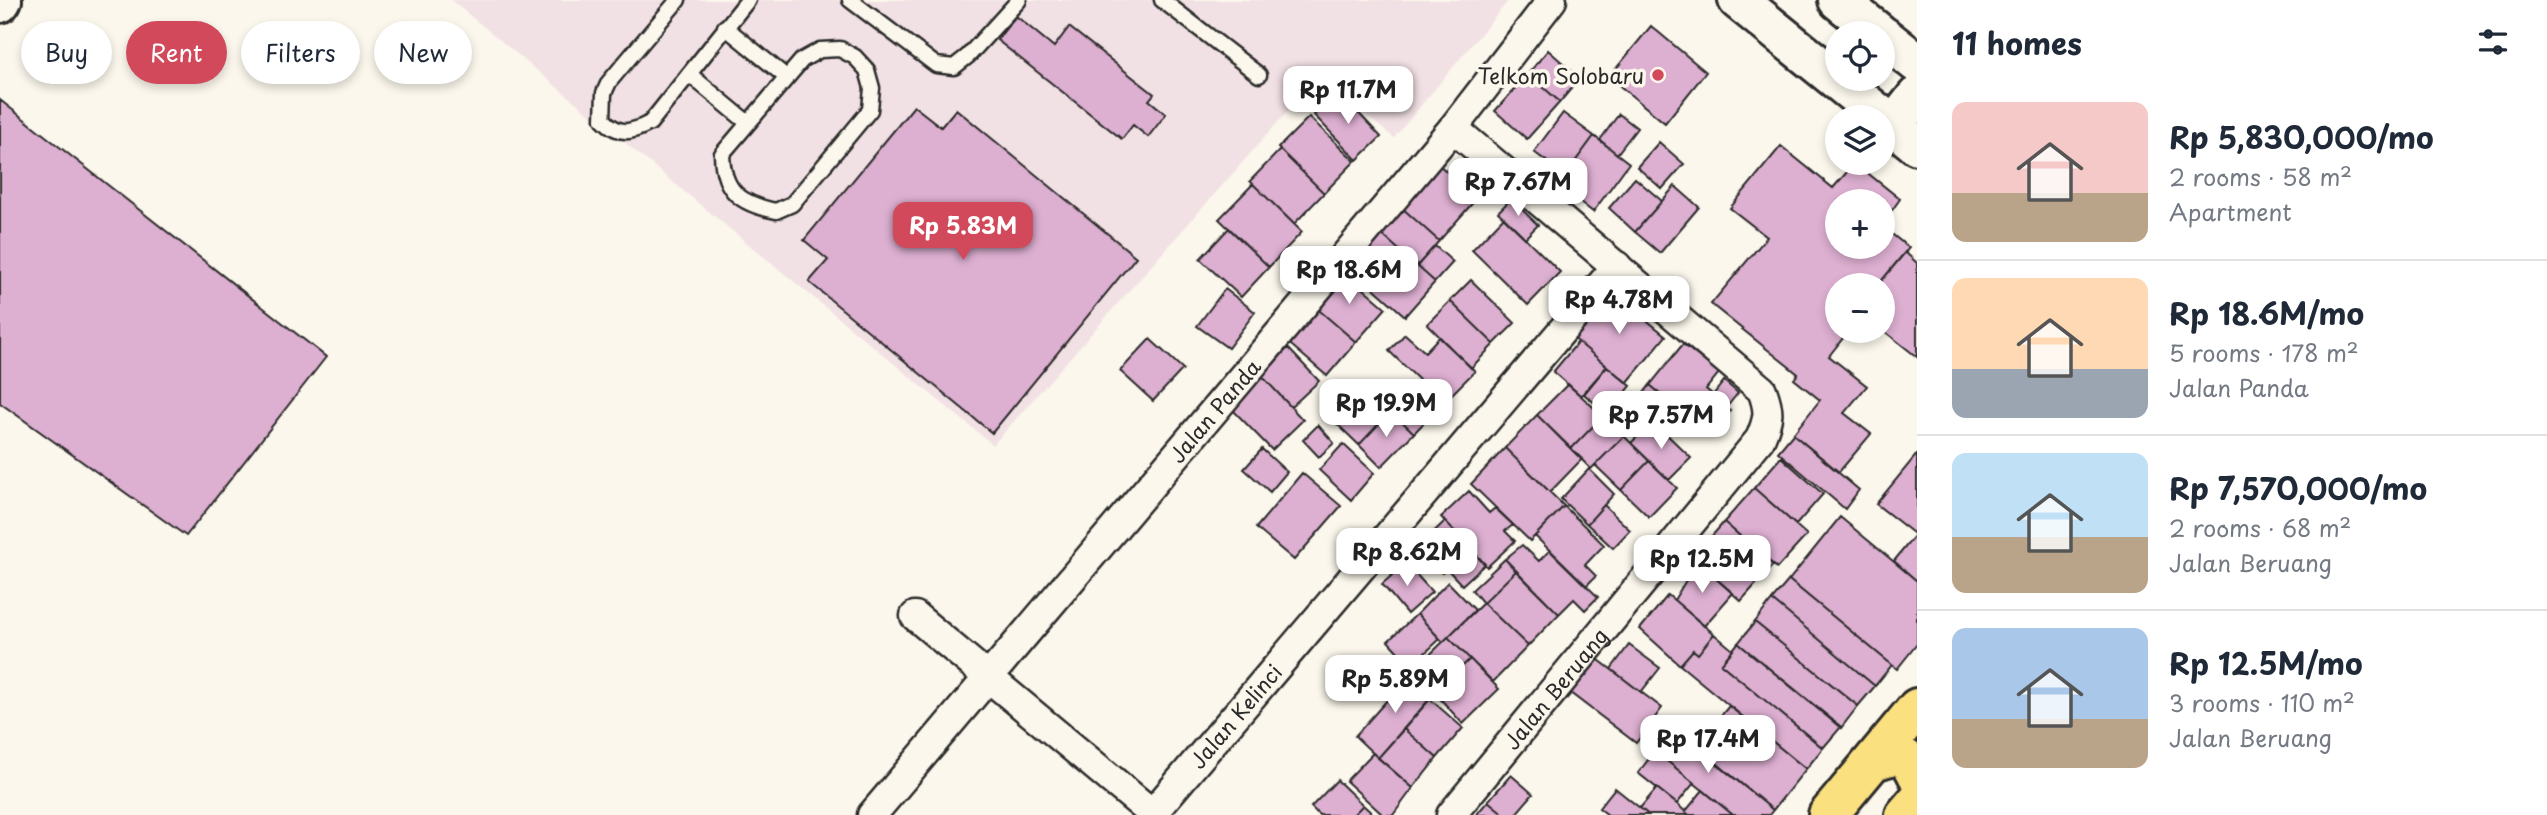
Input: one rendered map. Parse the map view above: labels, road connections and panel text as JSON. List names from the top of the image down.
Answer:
{
  "streets": {
    "street": ["Jalan Panda", "Jalan Beruang", "Jalan Kelinci"]
  },
  "crossings": [
    ["Jalan Beruang", "Jalan Kelinci"]
  ],
  "places": ["Telkom Solobaru"],
  "page": {
    "heading": "11 homes",
    "map_buttons": ["+", "−"],
    "chip": [
      "Buy",
      "Rent",
      "Filters",
      "New"
    ],
    "price": [
      "Rp 11.7M",
      "Rp 7.67M",
      "Rp 5.83M",
      "Rp 18.6M",
      "Rp 4.78M",
      "Rp 19.9M",
      "Rp 7.57M",
      "Rp 8.62M",
      "Rp 12.5M",
      "Rp 5.89M",
      "Rp 17.4M"
    ],
    "list": [
      {
        "name": "Rp 5,830,000/mo",
        "note": "2 rooms · 58 m² · Apartment"
      },
      {
        "name": "Rp 18.6M/mo",
        "note": "5 rooms · 178 m² · Jalan Panda"
      },
      {
        "name": "Rp 7,570,000/mo",
        "note": "2 rooms · 68 m² · Jalan Beruang"
      },
      {
        "name": "Rp 12.5M/mo",
        "note": "3 rooms · 110 m² · Jalan Beruang"
      }
    ]
  }
}
